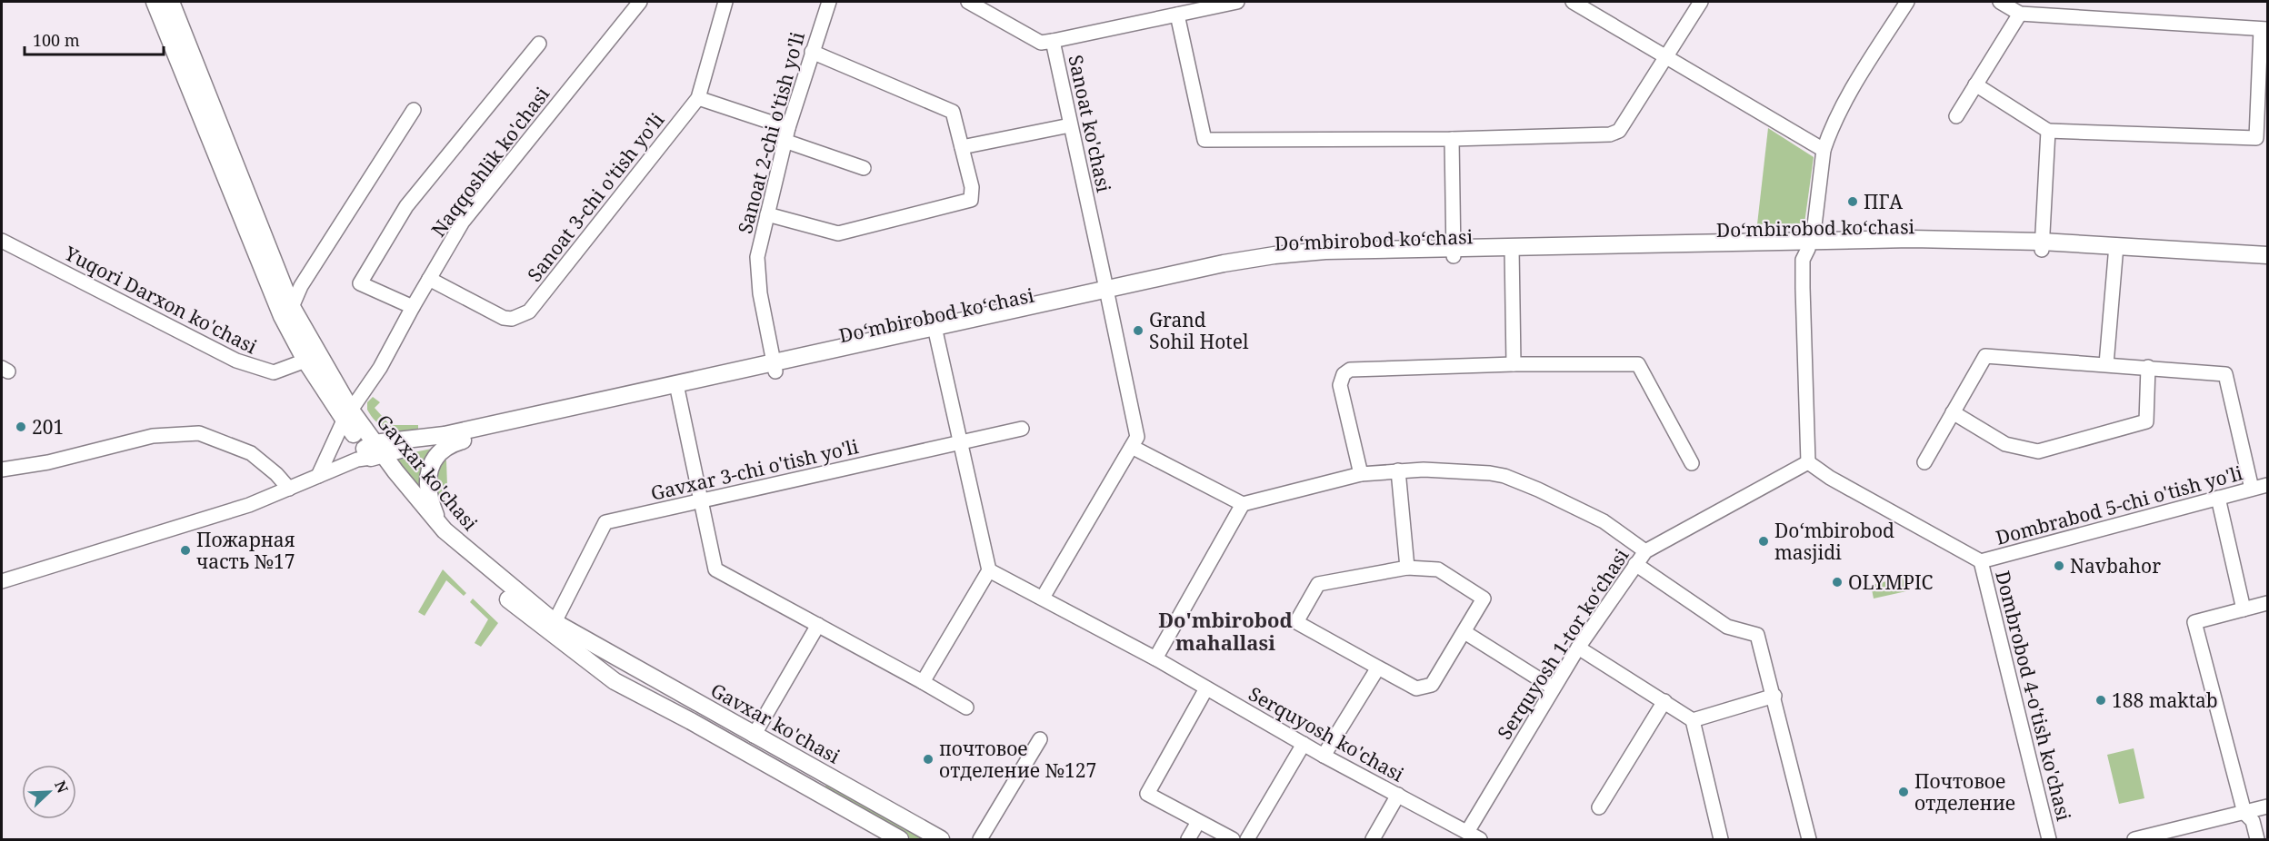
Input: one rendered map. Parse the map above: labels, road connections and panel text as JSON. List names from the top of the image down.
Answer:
{
  "streets": {
    "main road": ["Doʻmbirobod koʻchasi", "Gavxar ko'chasi"],
    "street": [
      "Sanoat ko'chasi",
      "Sanoat 2-chi o'tish yo'li",
      "Naqqoshlik ko'chasi",
      "Sanoat 3-chi o'tish yo'li",
      "Yuqori Darxon ko'chasi",
      "Gavxar 3-chi o'tish yo'li",
      "Dombrabod 5-chi o'tish yo'li",
      "Serquyosh 1-tor koʻchasi",
      "Dombrobod 4-o'tish ko'chasi",
      "Serquyosh ko'chasi"
    ]
  },
  "crossings": [
    ["Sanoat ko'chasi", "Doʻmbirobod koʻchasi"],
    ["Sanoat 2-chi o'tish yo'li", "Doʻmbirobod koʻchasi"],
    ["Naqqoshlik ko'chasi", "Sanoat 3-chi o'tish yo'li"],
    ["Naqqoshlik ko'chasi", "Gavxar ko'chasi"],
    ["Doʻmbirobod koʻchasi", "Gavxar ko'chasi"],
    ["Yuqori Darxon ko'chasi", "Gavxar ko'chasi"],
    ["Gavxar 3-chi o'tish yo'li", "Gavxar ko'chasi"],
    ["Dombrabod 5-chi o'tish yo'li", "Dombrobod 4-o'tish ko'chasi"],
    ["Serquyosh 1-tor koʻchasi", "Serquyosh ko'chasi"]
  ],
  "districts": ["Do'mbirobod mahallasi"],
  "places": [
    "ПГА",
    "Grand Sohil Hotel",
    "201",
    "Do‘mbirobod masjidi",
    "Пожарная часть №17",
    "Navbahor",
    "OLYMPIC",
    "188 maktab",
    "почтовое отделение №127",
    "Почтовое отделение"
  ],
  "scale_bar": "100 m",
  "north": "top right"
}
